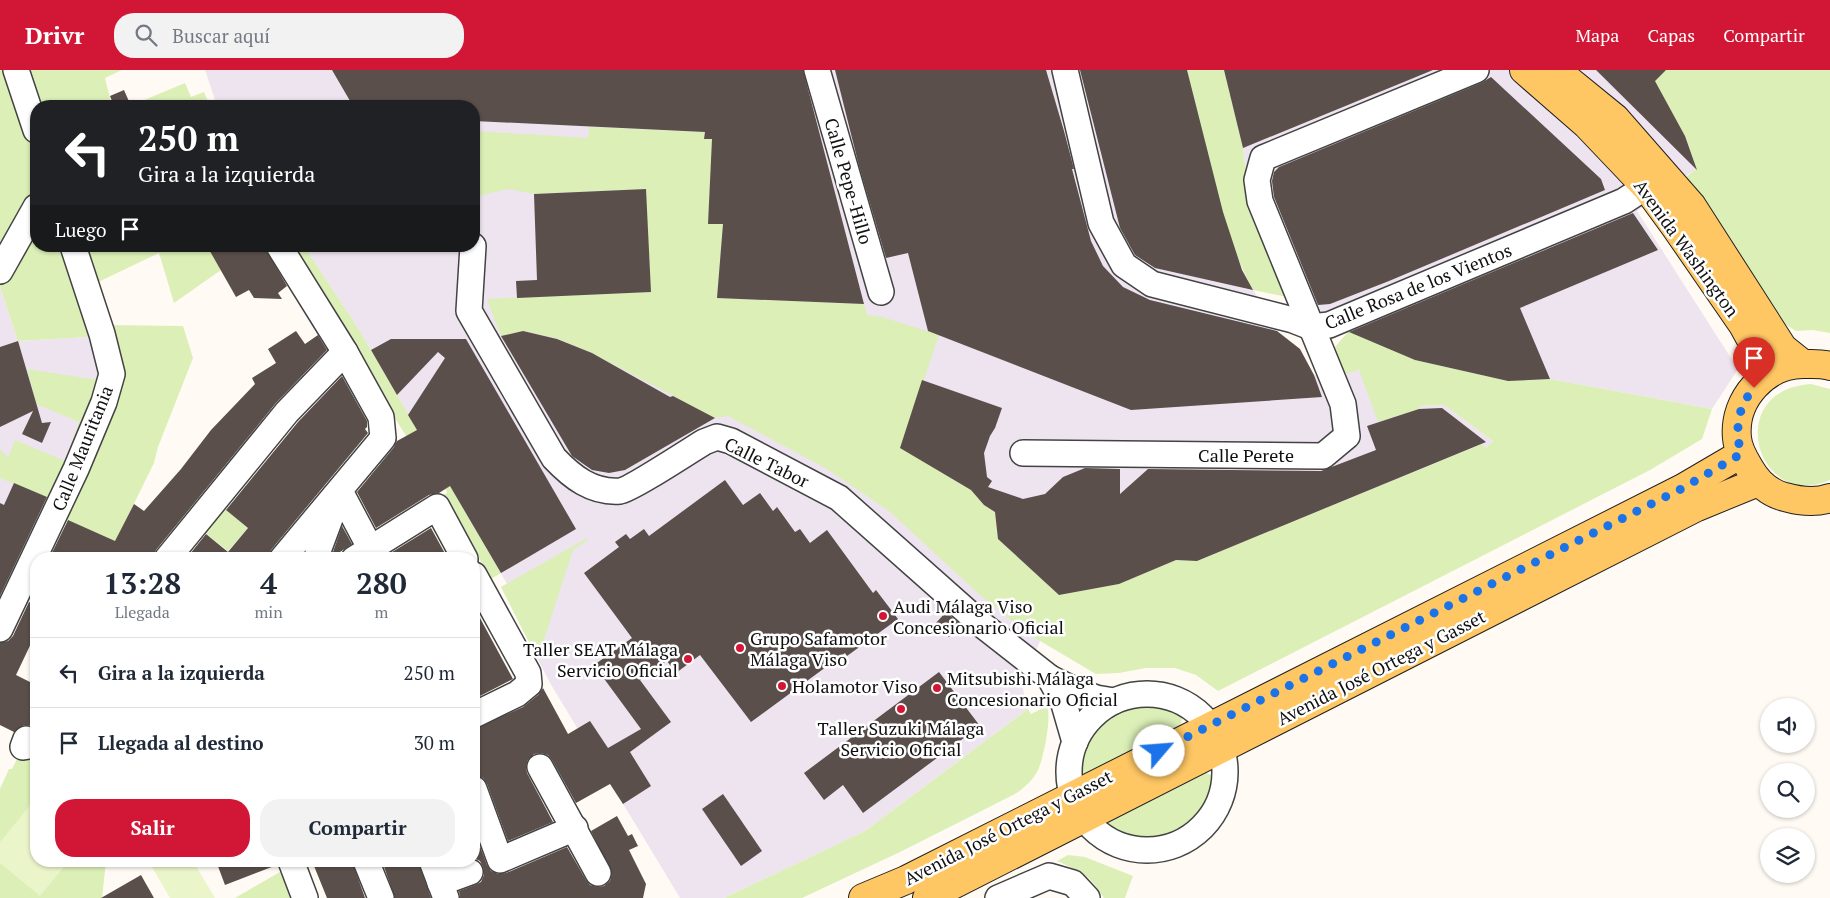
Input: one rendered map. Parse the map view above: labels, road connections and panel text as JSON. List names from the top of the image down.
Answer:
{
  "streets": {
    "main road": ["Avenida Washington", "Avenida José Ortega y Gasset"],
    "street": [
      "Calle Pepe-Hillo",
      "Calle Rosa de los Vientos",
      "Calle Mauritania",
      "Calle Perete",
      "Calle Tabor"
    ]
  },
  "crossings": [
    ["Avenida Washington", "Calle Rosa de los Vientos"],
    ["Calle Rosa de los Vientos", "Calle Perete"]
  ],
  "places": [
    "Audi Málaga Viso Concesionario Oficial",
    "Grupo Safamotor Málaga Viso",
    "Taller SEAT Málaga Servicio Oficial",
    "Holamotor Viso",
    "Mitsubishi Málaga Concesionario Oficial",
    "Taller Suzuki Málaga Servicio Oficial"
  ],
  "page": {
    "header": "Drivr",
    "search": "Buscar aquí",
    "nav": ["Mapa", "Capas", "Compartir"],
    "turn": ["250 m", "Gira a la izquierda"],
    "then": "Luego",
    "eta": [
      "13:28",
      "Llegada",
      "4",
      "min",
      "280",
      "m"
    ],
    "list": [
      {
        "name": "Gira a la izquierda",
        "value": "250 m"
      },
      {
        "name": "Llegada al destino",
        "value": "30 m"
      }
    ],
    "buttons": ["Salir", "Compartir"]
  }
}
